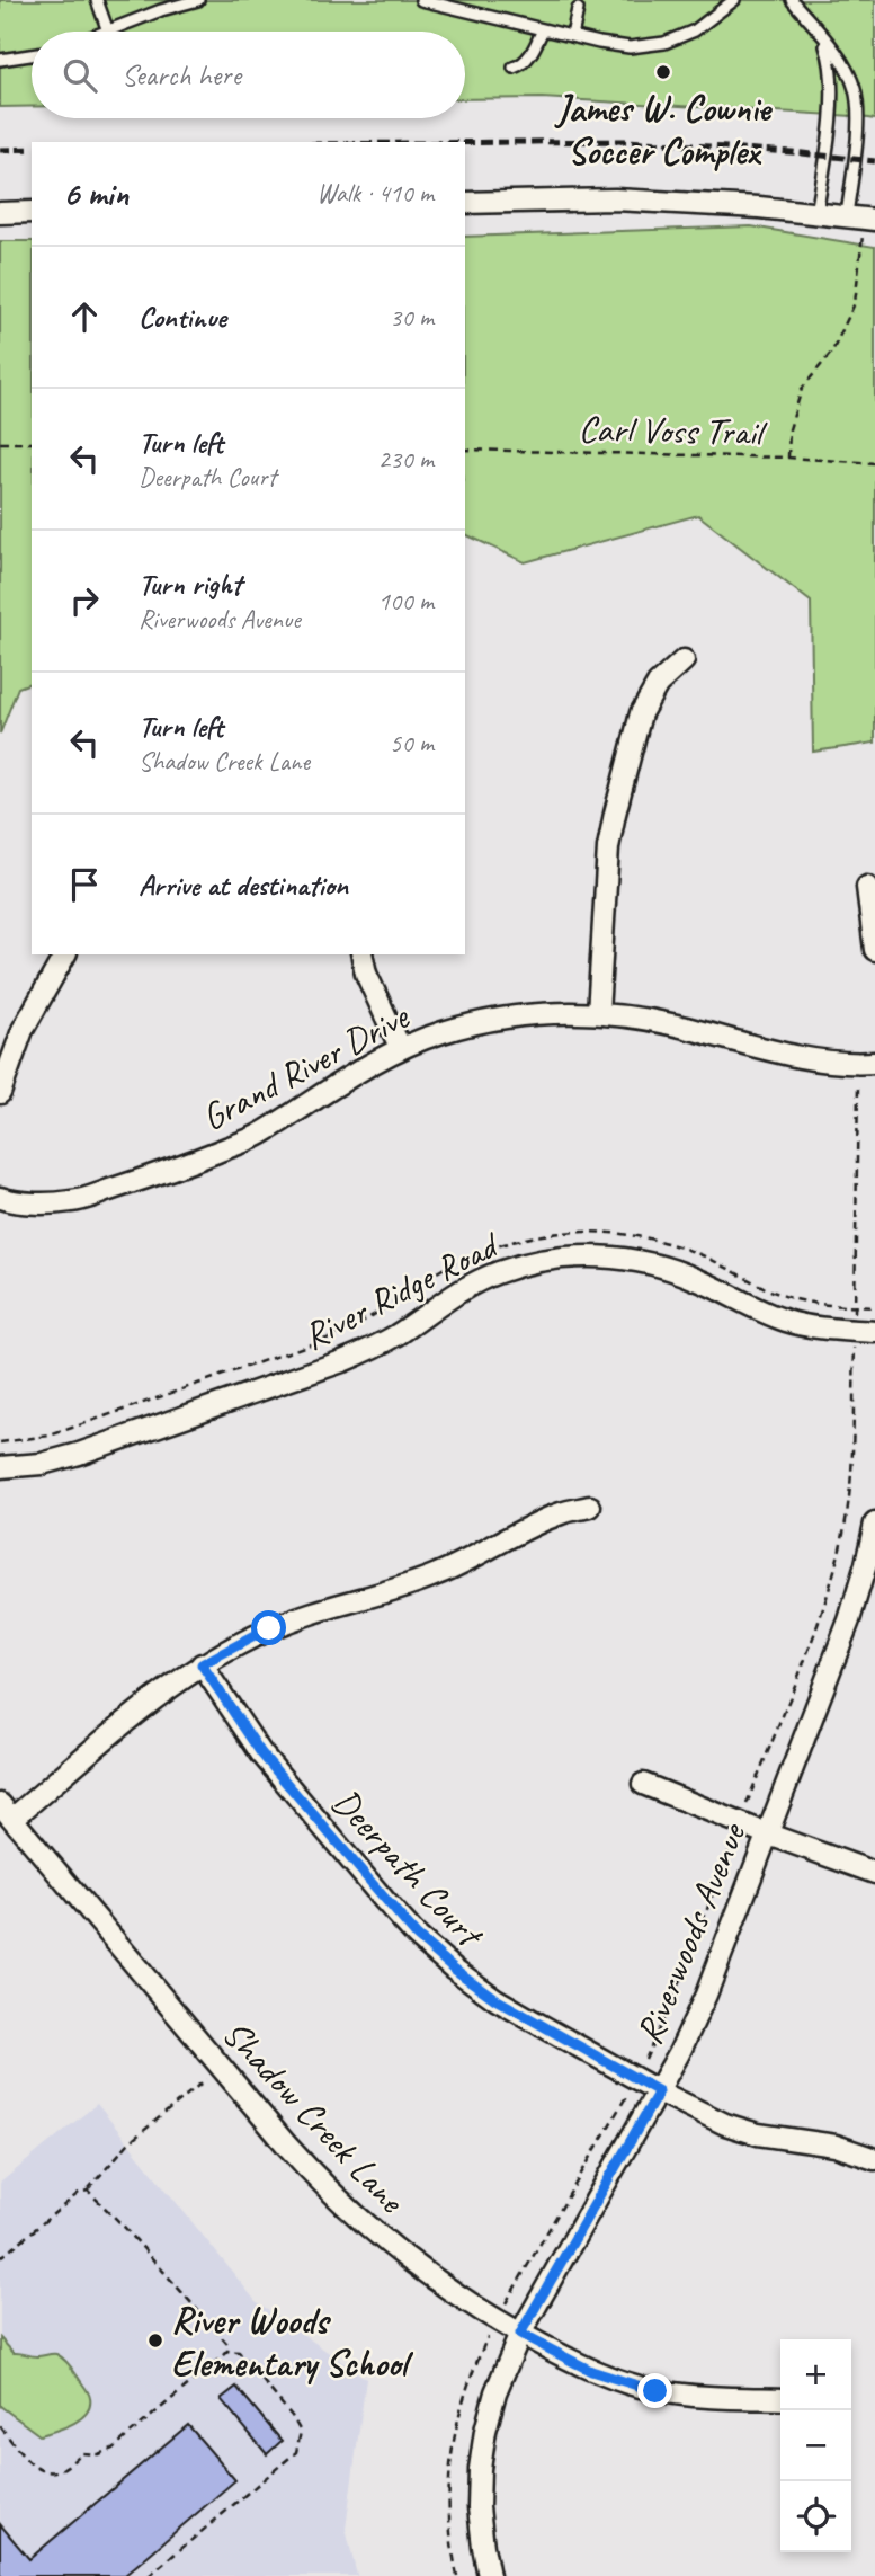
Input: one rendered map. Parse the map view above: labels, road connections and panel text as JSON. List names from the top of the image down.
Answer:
{
  "streets": {
    "street": [
      "Grand River Drive",
      "River Ridge Road",
      "Deerpath Court",
      "Riverwoods Avenue",
      "Shadow Creek Lane"
    ],
    "path": ["Carl Voss Trail"]
  },
  "crossings": [
    ["Deerpath Court", "Riverwoods Avenue"],
    ["Riverwoods Avenue", "Shadow Creek Lane"]
  ],
  "places": ["James W. Cownie Soccer Complex", "River Woods Elementary School"],
  "page": {
    "search": "Search here",
    "heading": ["6 min", "Walk · 410 m"],
    "list": [
      ["Continue", "30 m"],
      ["Turn left", "Deerpath Court", "230 m"],
      ["Turn right", "Riverwoods Avenue", "100 m"],
      ["Turn left", "Shadow Creek Lane", "50 m"],
      "Arrive at destination"
    ],
    "map_buttons": ["+", "−"]
  }
}
